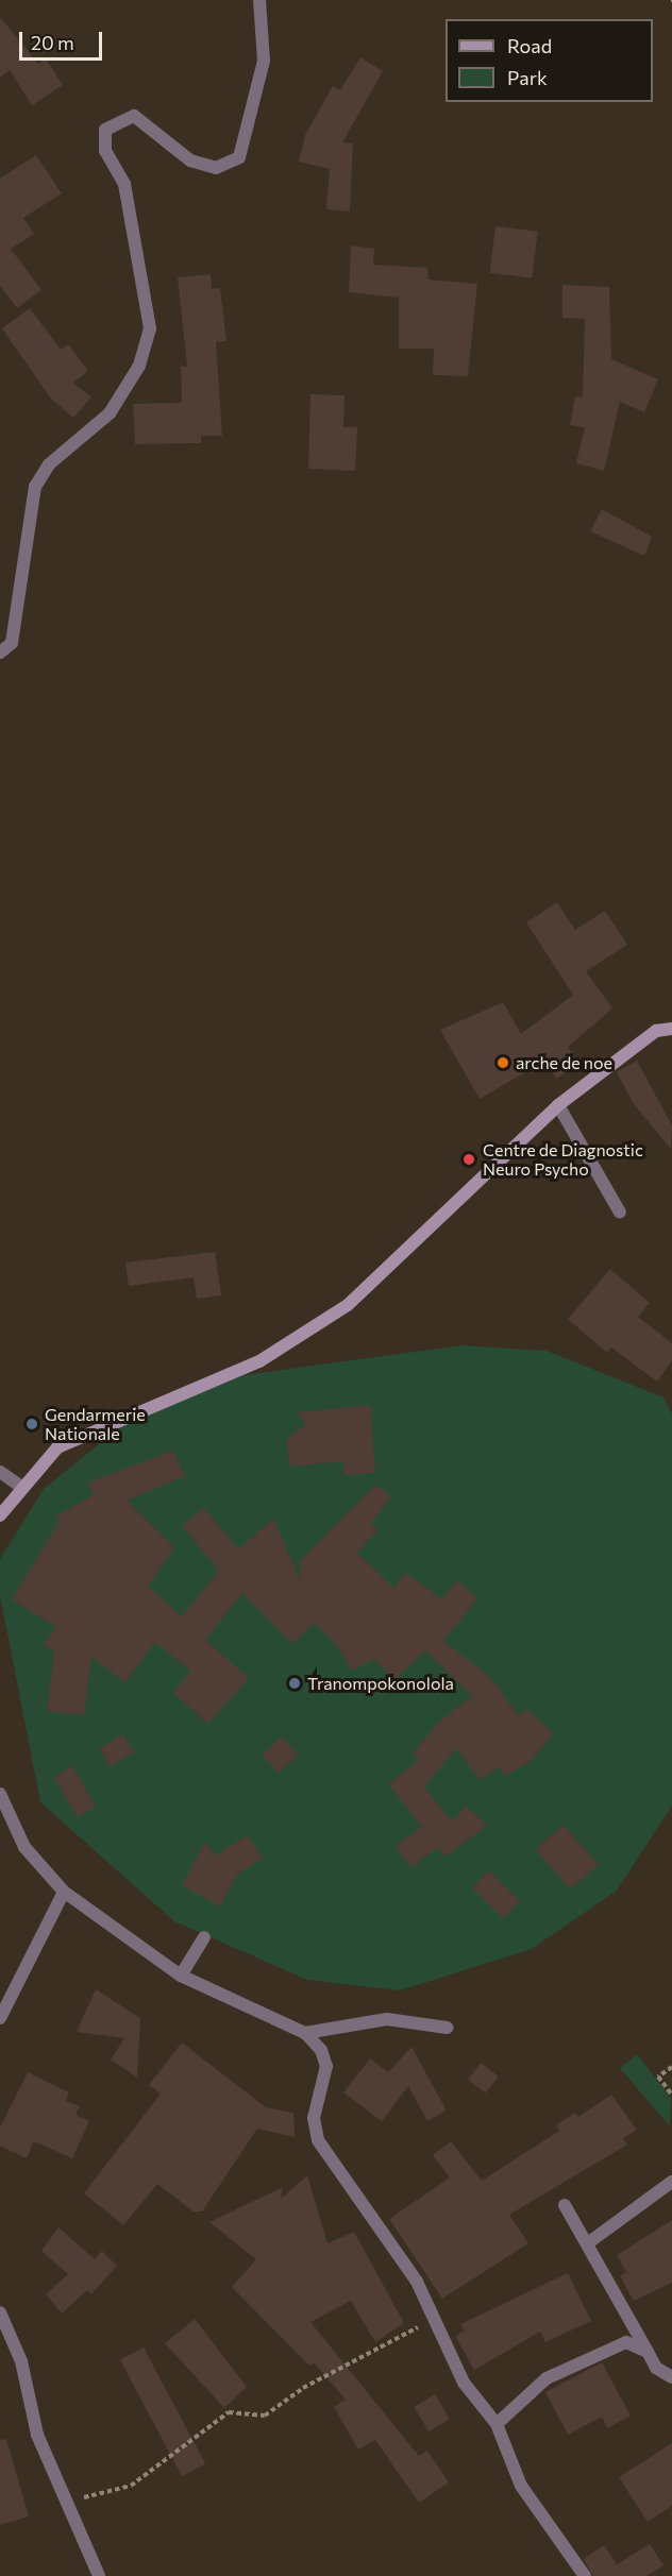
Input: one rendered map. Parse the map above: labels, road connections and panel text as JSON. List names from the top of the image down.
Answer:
{
  "places": [
    "arche de noe",
    "Centre de Diagnostic Neuro Psycho",
    "Gendarmerie Nationale",
    "Tranompokonolola"
  ],
  "legend": ["Road", "Park"],
  "scale_bar": "20 m"
}
